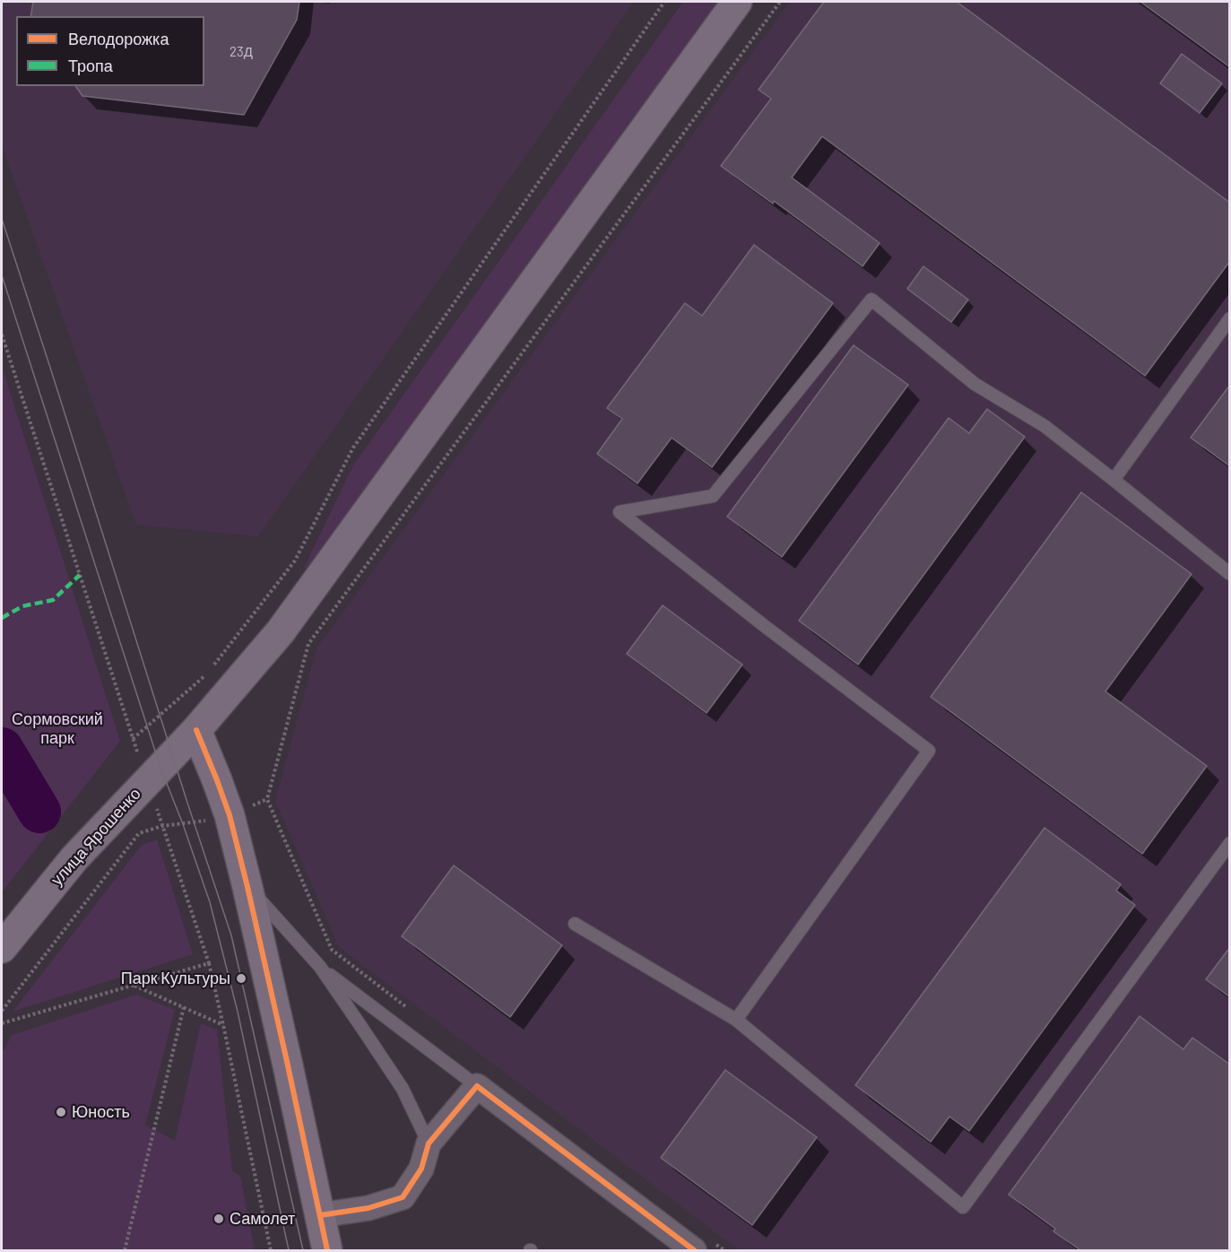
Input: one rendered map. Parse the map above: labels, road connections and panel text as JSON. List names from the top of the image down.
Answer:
{
  "streets": {
    "main road": ["улица Ярошенко"]
  },
  "parks": ["Сормовский парк"],
  "places": ["Парк Культуры", "Юность", "Самолет"],
  "house_numbers": ["23Д"],
  "legend": ["Велодорожка", "Тропа"]
}
